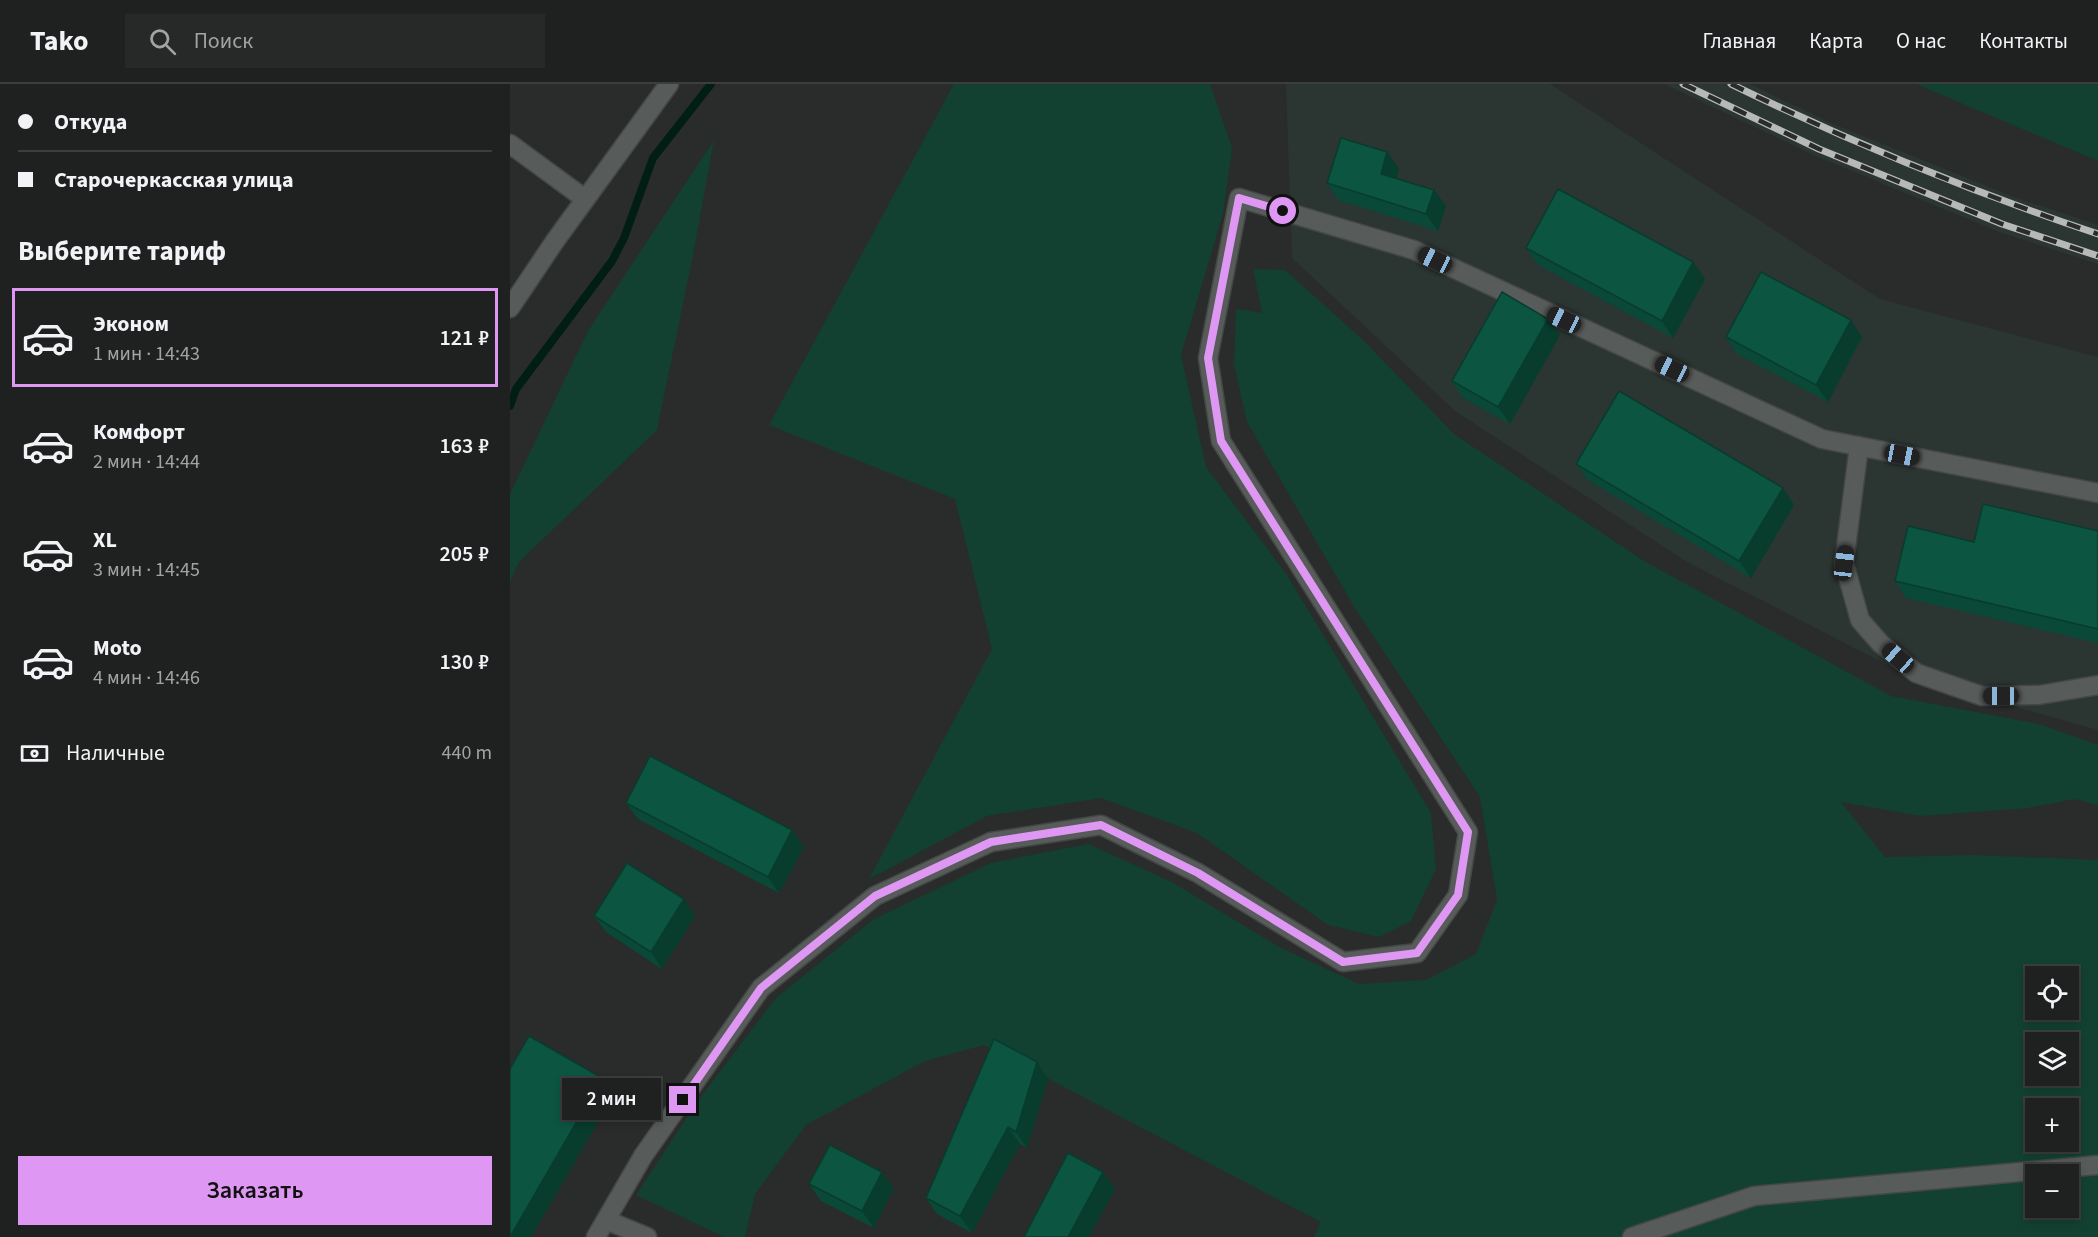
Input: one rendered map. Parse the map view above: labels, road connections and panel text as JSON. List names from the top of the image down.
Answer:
{
  "page": {
    "header": "Tako",
    "search": "Поиск",
    "nav": [
      "Главная",
      "Карта",
      "О нас",
      "Контакты"
    ],
    "banner": ["Откуда", "Старочеркасская улица"],
    "heading": "Выберите тариф",
    "list": [
      {
        "name": "Эконом",
        "note": "1 мин · 14:43",
        "value": "121 ₽"
      },
      {
        "name": "Комфорт",
        "note": "2 мин · 14:44",
        "value": "163 ₽"
      },
      {
        "name": "XL",
        "note": "3 мин · 14:45",
        "value": "205 ₽"
      },
      {
        "name": "Moto",
        "note": "4 мин · 14:46",
        "value": "130 ₽"
      }
    ],
    "pay": ["Наличные", "440 m"],
    "map_buttons": ["+", "−"],
    "bubble": "2 мин",
    "buttons": "Заказать"
  }
}
